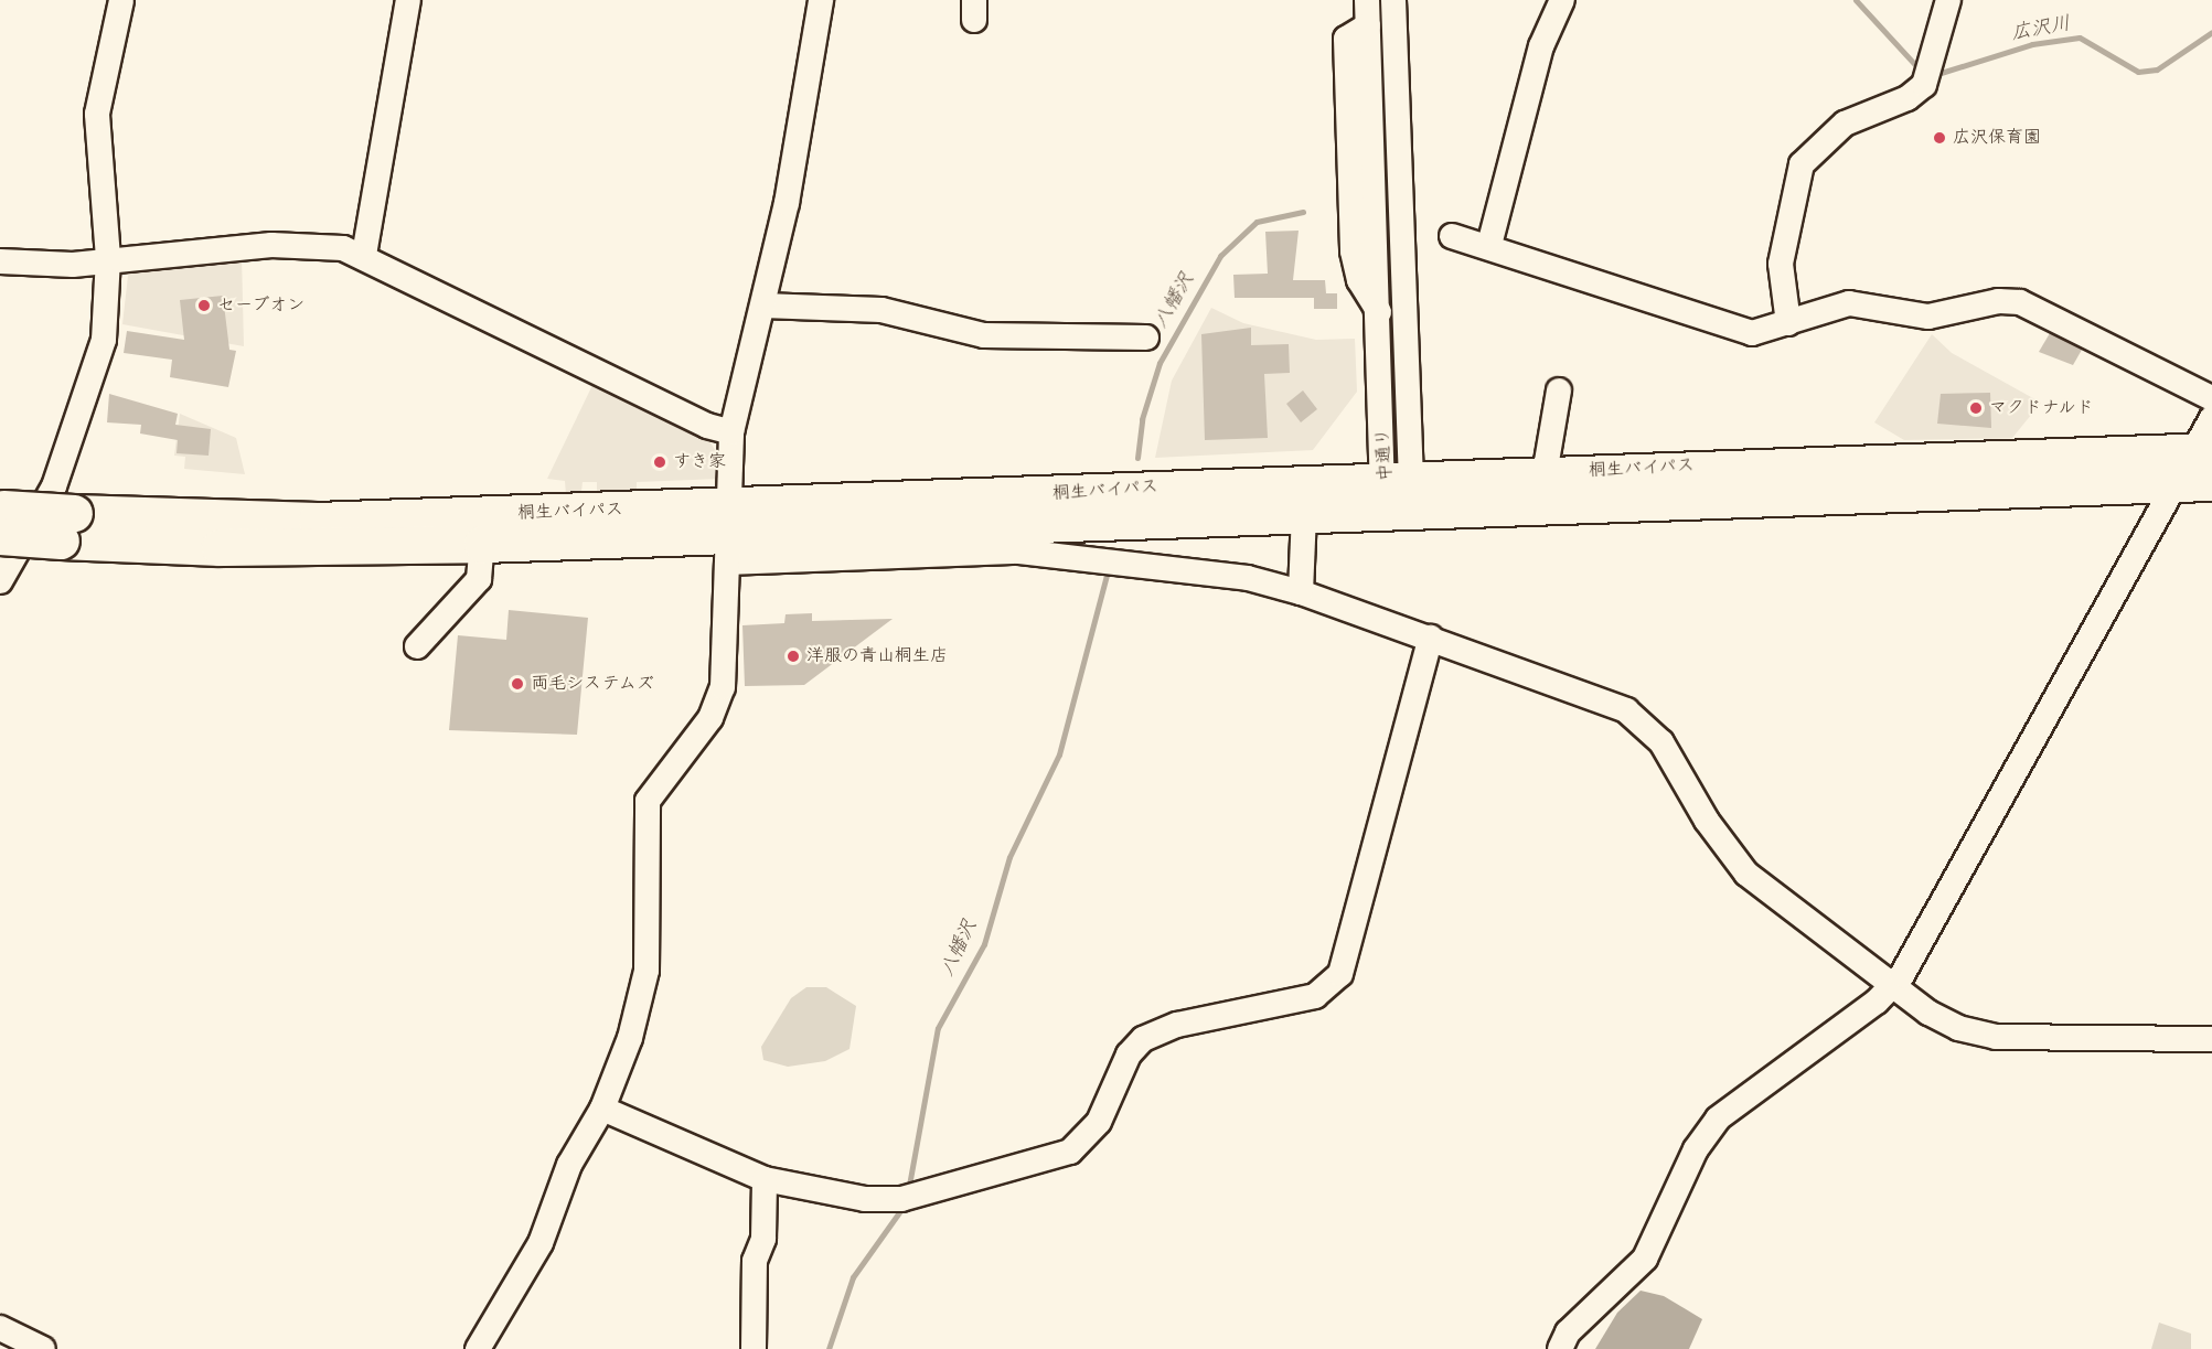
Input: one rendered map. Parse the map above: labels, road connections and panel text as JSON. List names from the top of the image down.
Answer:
{
  "streets": {
    "highway": ["桐生バイパス"],
    "street": ["中通り"]
  },
  "crossings": [
    ["中通り", "桐生バイパス"]
  ],
  "water": ["広沢川", "八幡沢"],
  "places": [
    "広沢保育園",
    "セーブオン",
    "マクドナルド",
    "すき家",
    "洋服の青山桐生店",
    "両毛システムズ"
  ]
}
